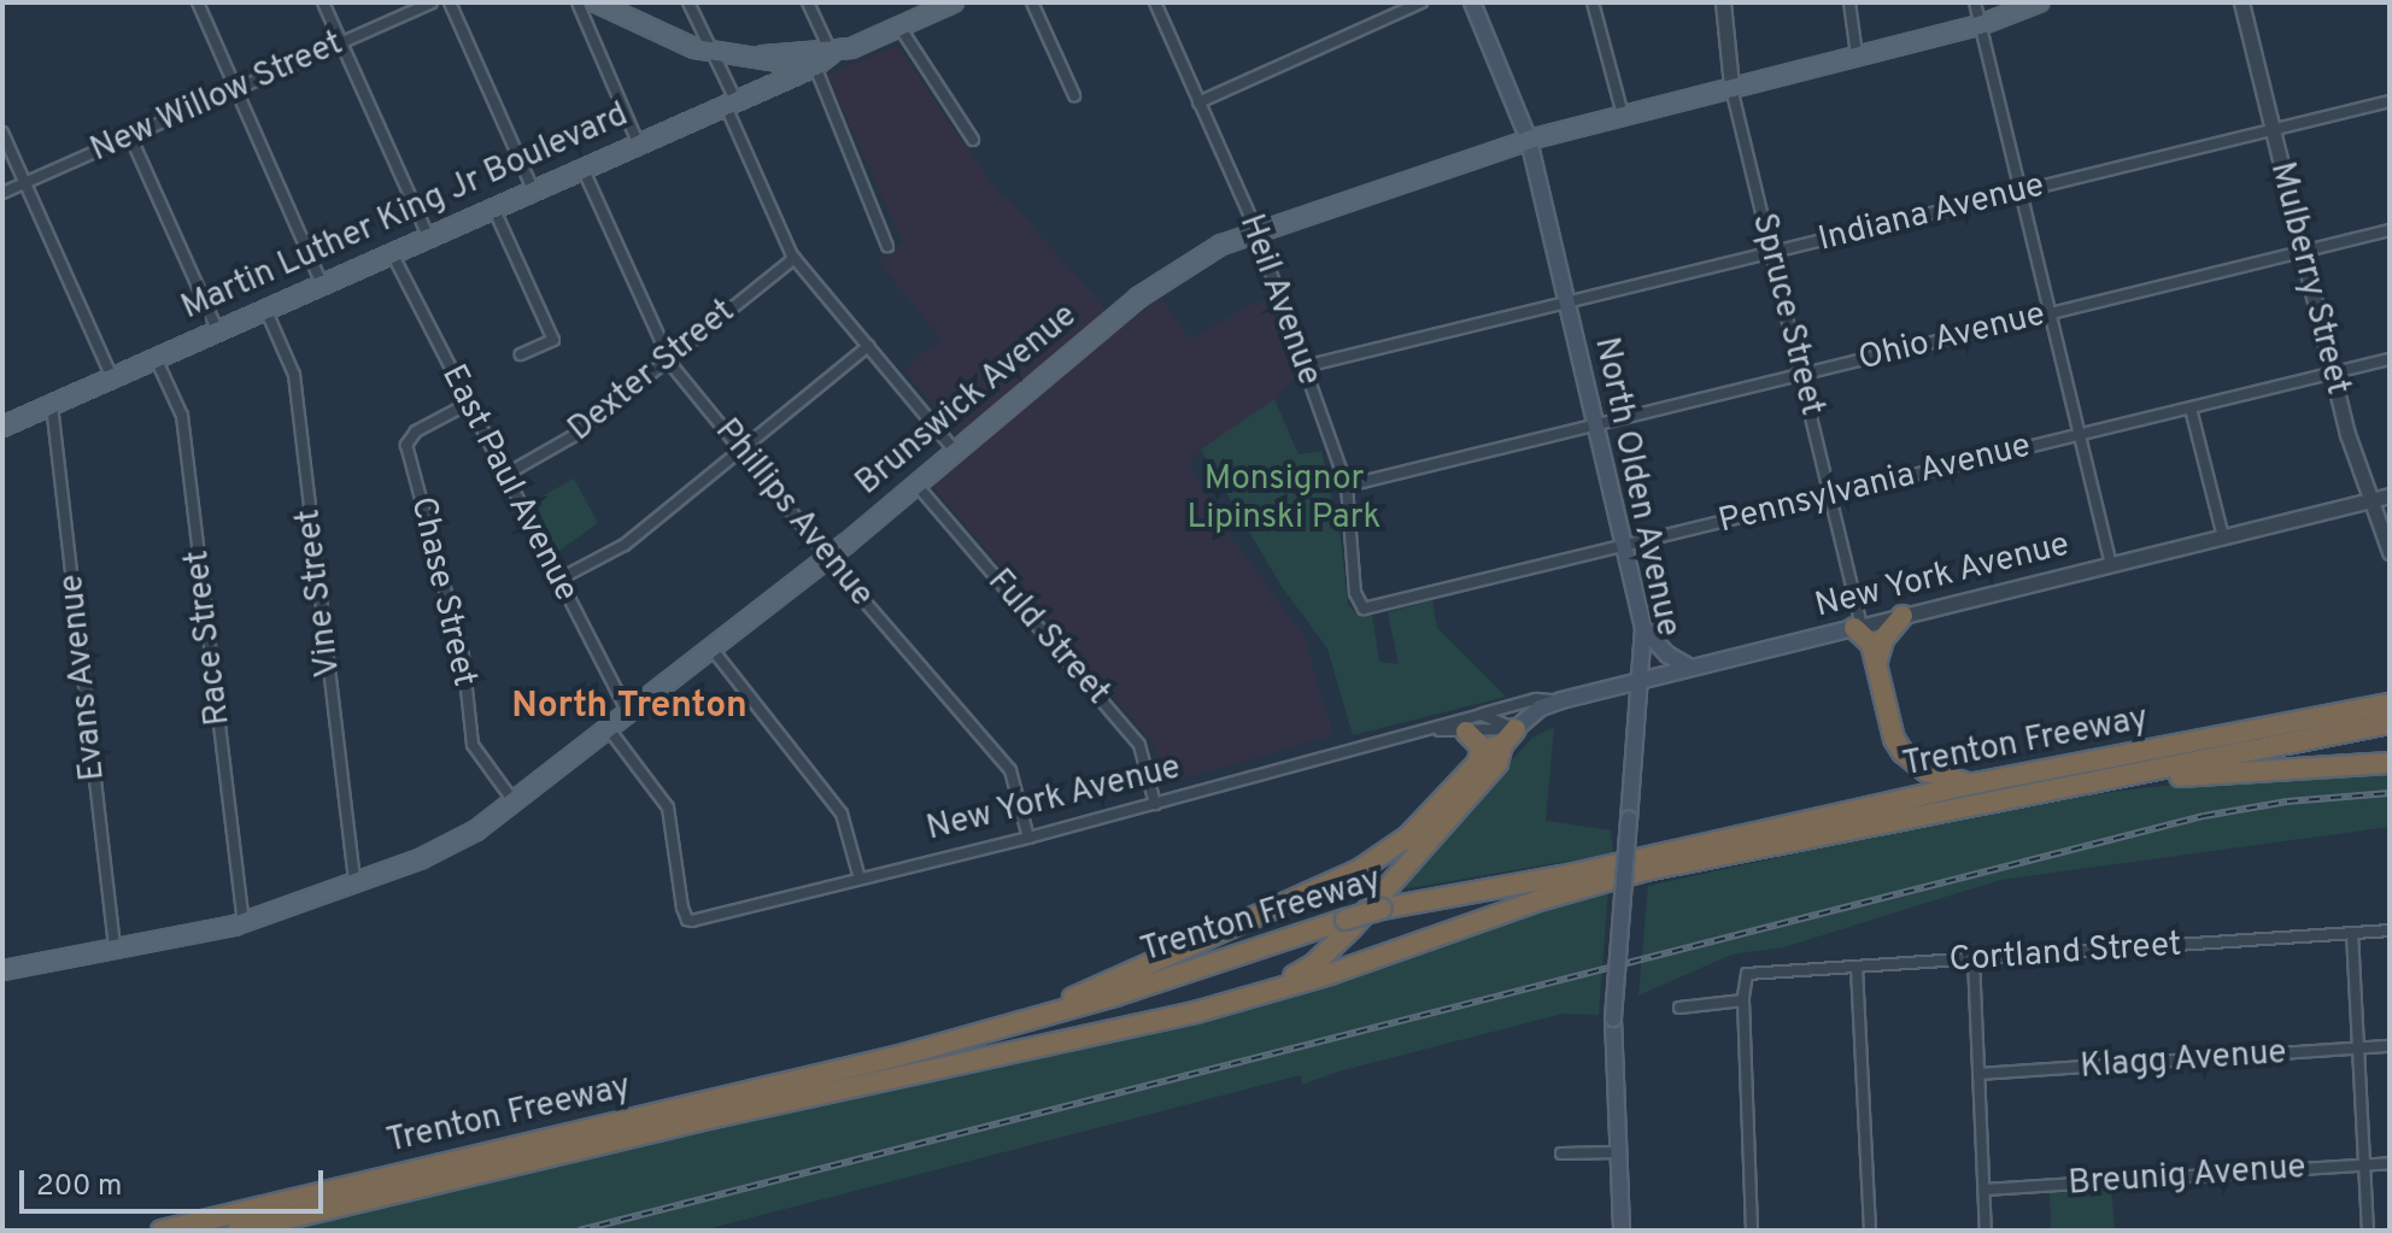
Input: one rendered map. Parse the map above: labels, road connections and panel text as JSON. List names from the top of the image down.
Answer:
{
  "streets": {
    "highway": ["Trenton Freeway"],
    "main road": [
      "Martin Luther King Jr Boulevard",
      "Brunswick Avenue",
      "North Olden Avenue",
      "New York Avenue"
    ],
    "street": [
      "New Willow Street",
      "Indiana Avenue",
      "Mulberry Street",
      "Heil Avenue",
      "Spruce Street",
      "Ohio Avenue",
      "Dexter Street",
      "East Paul Avenue",
      "Pennsylvania Avenue",
      "Phillips Avenue",
      "Chase Street",
      "Vine Street",
      "Race Street",
      "Fuld Street",
      "Evans Avenue",
      "Cortland Street",
      "Klagg Avenue",
      "Breunig Avenue"
    ]
  },
  "crossings": [
    ["Martin Luther King Jr Boulevard", "East Paul Avenue"],
    ["Martin Luther King Jr Boulevard", "Phillips Avenue"],
    ["Martin Luther King Jr Boulevard", "Vine Street"],
    ["Martin Luther King Jr Boulevard", "Race Street"],
    ["Martin Luther King Jr Boulevard", "Evans Avenue"],
    ["Indiana Avenue", "Mulberry Street"],
    ["Indiana Avenue", "Heil Avenue"],
    ["Indiana Avenue", "Spruce Street"],
    ["Indiana Avenue", "North Olden Avenue"],
    ["Mulberry Street", "Ohio Avenue"],
    ["Mulberry Street", "Pennsylvania Avenue"],
    ["Mulberry Street", "New York Avenue"],
    ["Heil Avenue", "Ohio Avenue"],
    ["Heil Avenue", "Brunswick Avenue"],
    ["Heil Avenue", "Pennsylvania Avenue"],
    ["Spruce Street", "Ohio Avenue"],
    ["Spruce Street", "Brunswick Avenue"],
    ["Spruce Street", "Pennsylvania Avenue"],
    ["Spruce Street", "New York Avenue"],
    ["Ohio Avenue", "North Olden Avenue"],
    ["Dexter Street", "East Paul Avenue"],
    ["Dexter Street", "Phillips Avenue"],
    ["Brunswick Avenue", "East Paul Avenue"],
    ["Brunswick Avenue", "North Olden Avenue"],
    ["Brunswick Avenue", "Phillips Avenue"],
    ["Brunswick Avenue", "New York Avenue"],
    ["Brunswick Avenue", "Chase Street"],
    ["Brunswick Avenue", "Vine Street"],
    ["Brunswick Avenue", "Race Street"],
    ["Brunswick Avenue", "Fuld Street"],
    ["Brunswick Avenue", "Evans Avenue"],
    ["East Paul Avenue", "Chase Street"],
    ["Pennsylvania Avenue", "North Olden Avenue"],
    ["North Olden Avenue", "New York Avenue"],
    ["Phillips Avenue", "New York Avenue"],
    ["New York Avenue", "Fuld Street"]
  ],
  "districts": ["North Trenton"],
  "parks": ["Monsignor Lipinski Park"],
  "scale_bar": "200 m"
}
